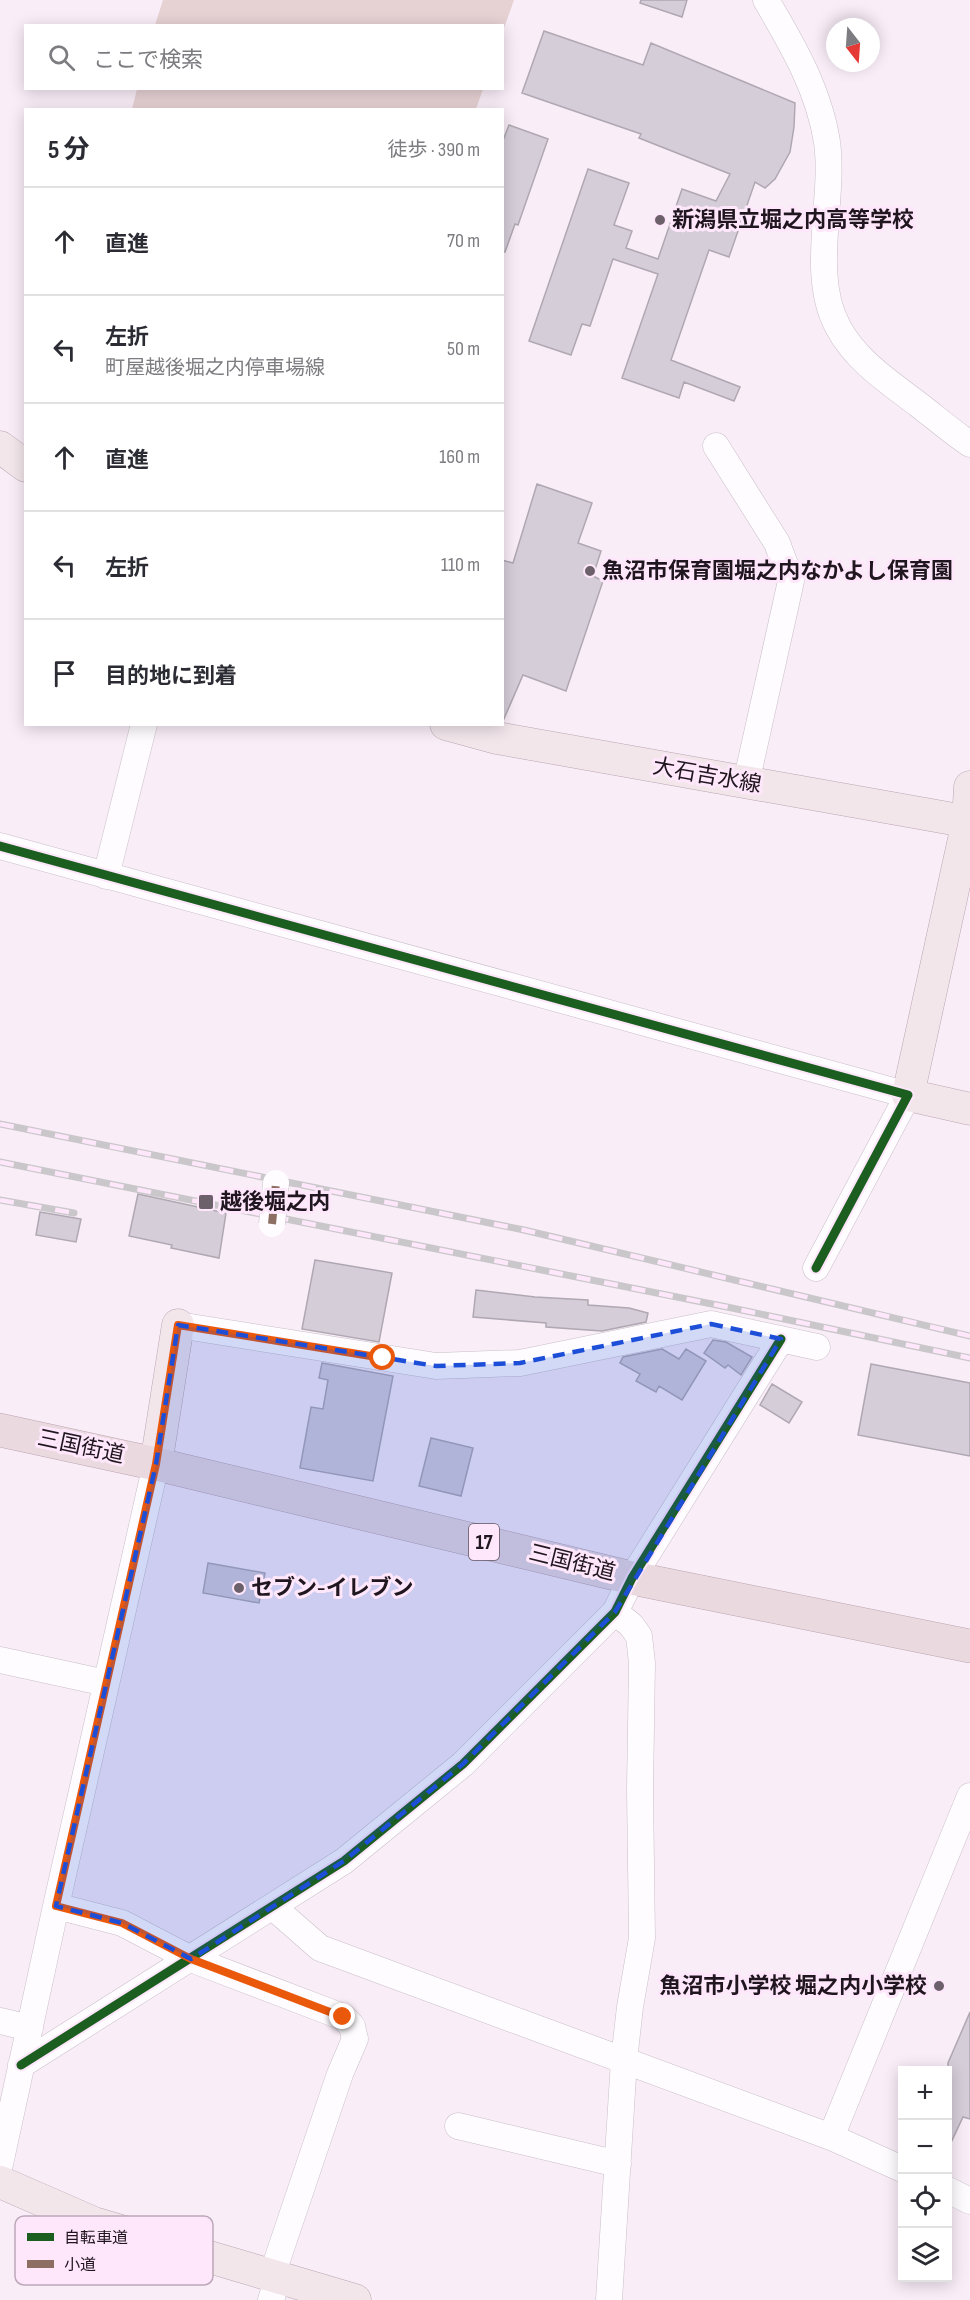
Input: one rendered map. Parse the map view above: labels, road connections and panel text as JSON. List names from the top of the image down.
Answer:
{
  "streets": {
    "highway": ["三国街道", "17"],
    "main road": ["大石吉水線"]
  },
  "places": {
    "other": [
      "新潟県立堀之内高等学校",
      "魚沼市保育園堀之内なかよし保育園",
      "セブン-イレブン",
      "魚沼市小学校 堀之内小学校"
    ],
    "transit": ["越後堀之内"]
  },
  "legend": ["自転車道", "小道"],
  "north": "bottom",
  "page": {
    "search": "ここで検索",
    "heading": ["5 分", "徒歩 · 390 m"],
    "list": [
      ["直進", "70 m"],
      ["左折", "町屋越後堀之内停車場線", "50 m"],
      ["直進", "160 m"],
      ["左折", "110 m"],
      "目的地に到着"
    ],
    "map_buttons": ["+", "−"]
  }
}
